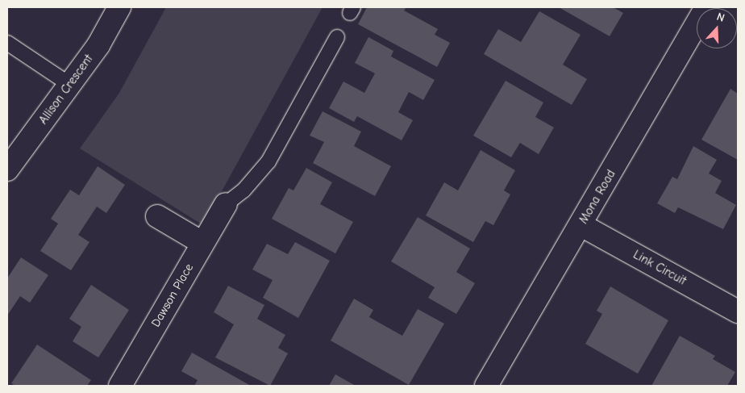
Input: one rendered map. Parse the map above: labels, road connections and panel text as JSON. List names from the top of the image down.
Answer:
{
  "streets": {
    "street": [
      "Allison Crescent",
      "Mona Road",
      "Link Circuit",
      "Dawson Place"
    ]
  },
  "crossings": [
    ["Mona Road", "Link Circuit"]
  ],
  "north": "top"
}
